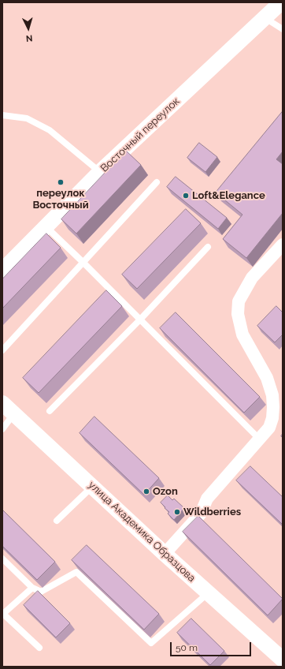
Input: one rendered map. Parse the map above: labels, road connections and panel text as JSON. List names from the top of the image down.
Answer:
{
  "streets": {
    "street": ["Восточный переулок", "улица Академика Образцова"]
  },
  "places": [
    "переулок Восточный",
    "Loft&Elegance",
    "Ozon",
    "Wildberries"
  ],
  "scale_bar": "50 m",
  "north": "bottom"
}
